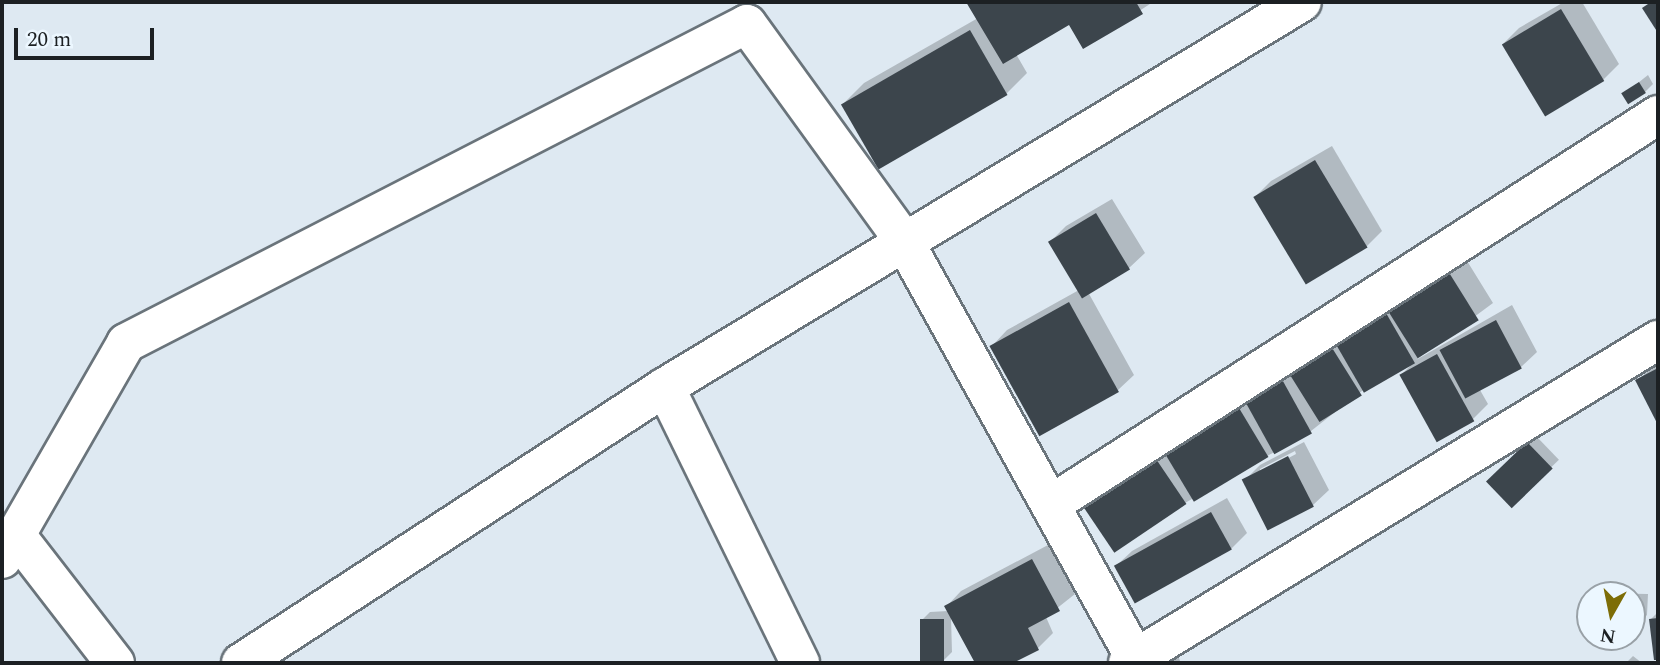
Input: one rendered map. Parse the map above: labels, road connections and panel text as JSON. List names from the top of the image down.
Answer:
{
  "scale_bar": "20 m",
  "north": "bottom"
}
